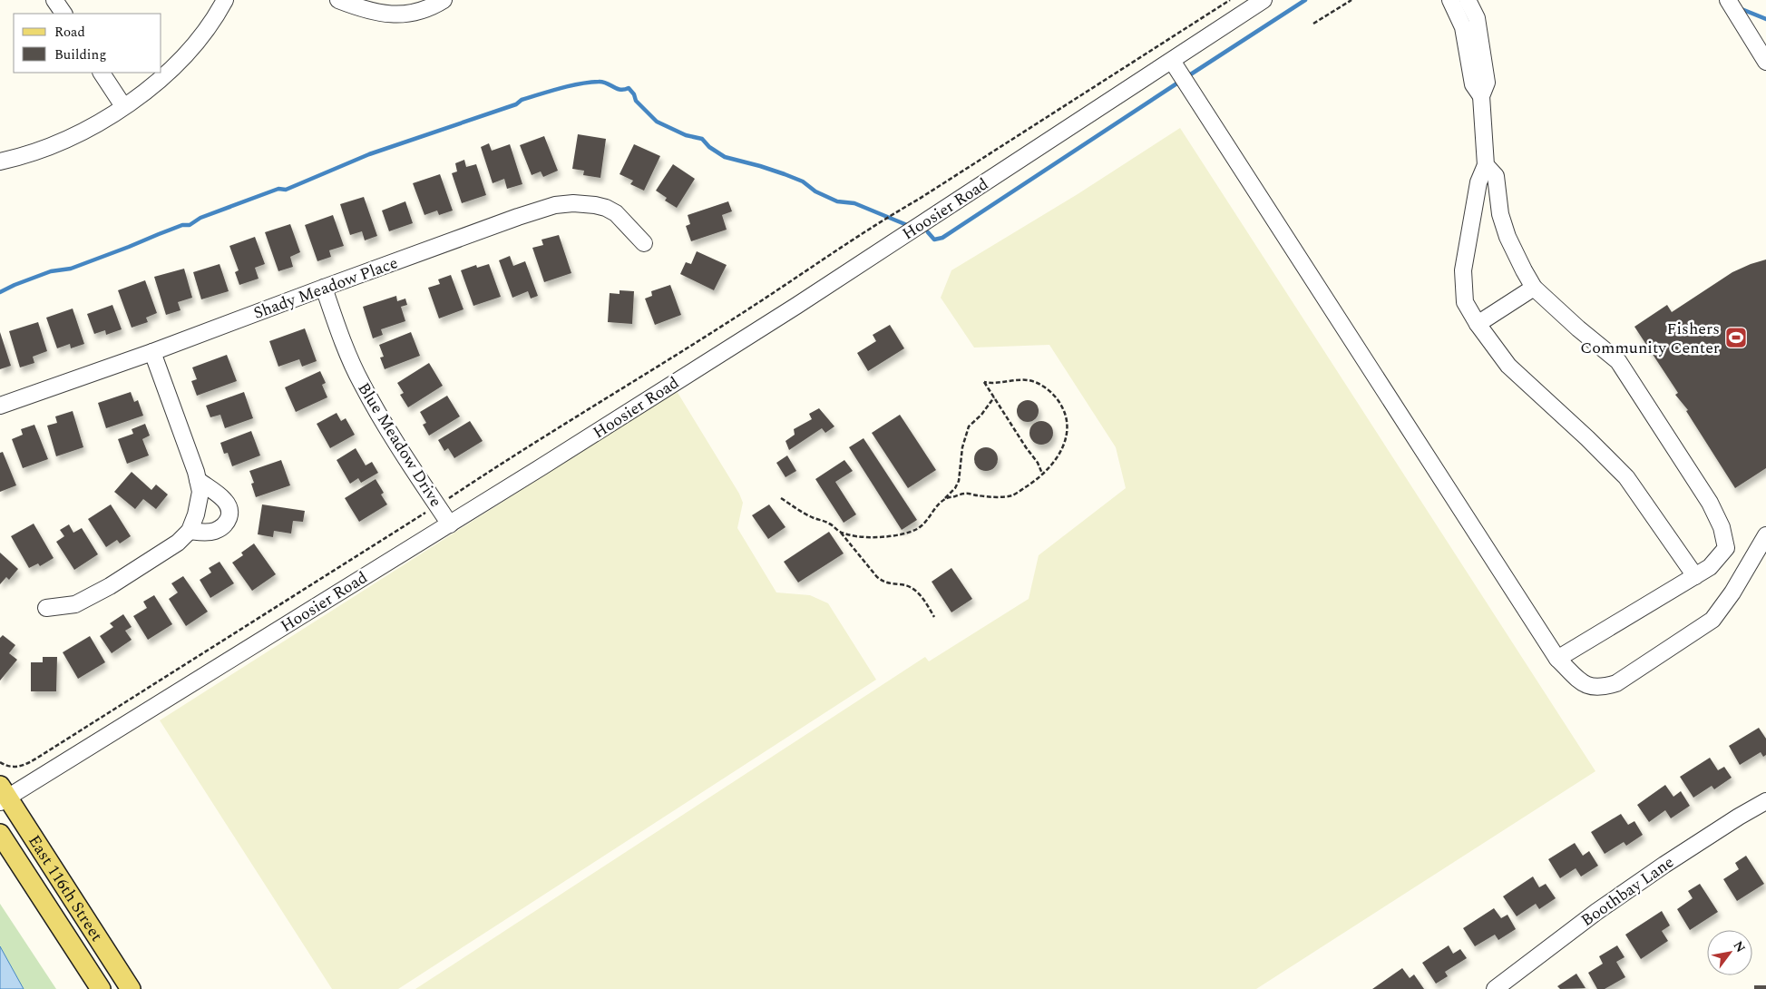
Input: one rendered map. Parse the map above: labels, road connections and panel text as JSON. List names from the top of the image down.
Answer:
{
  "streets": {
    "main road": ["East 116th Street"],
    "street": [
      "Hoosier Road",
      "Shady Meadow Place",
      "Blue Meadow Drive",
      "Boothbay Lane"
    ]
  },
  "crossings": [
    ["Hoosier Road", "Blue Meadow Drive"],
    ["Hoosier Road", "East 116th Street"],
    ["Shady Meadow Place", "Blue Meadow Drive"]
  ],
  "places": {
    "sports": ["Fishers Community Center"]
  },
  "legend": ["Road", "Building"],
  "north": "top right"
}
